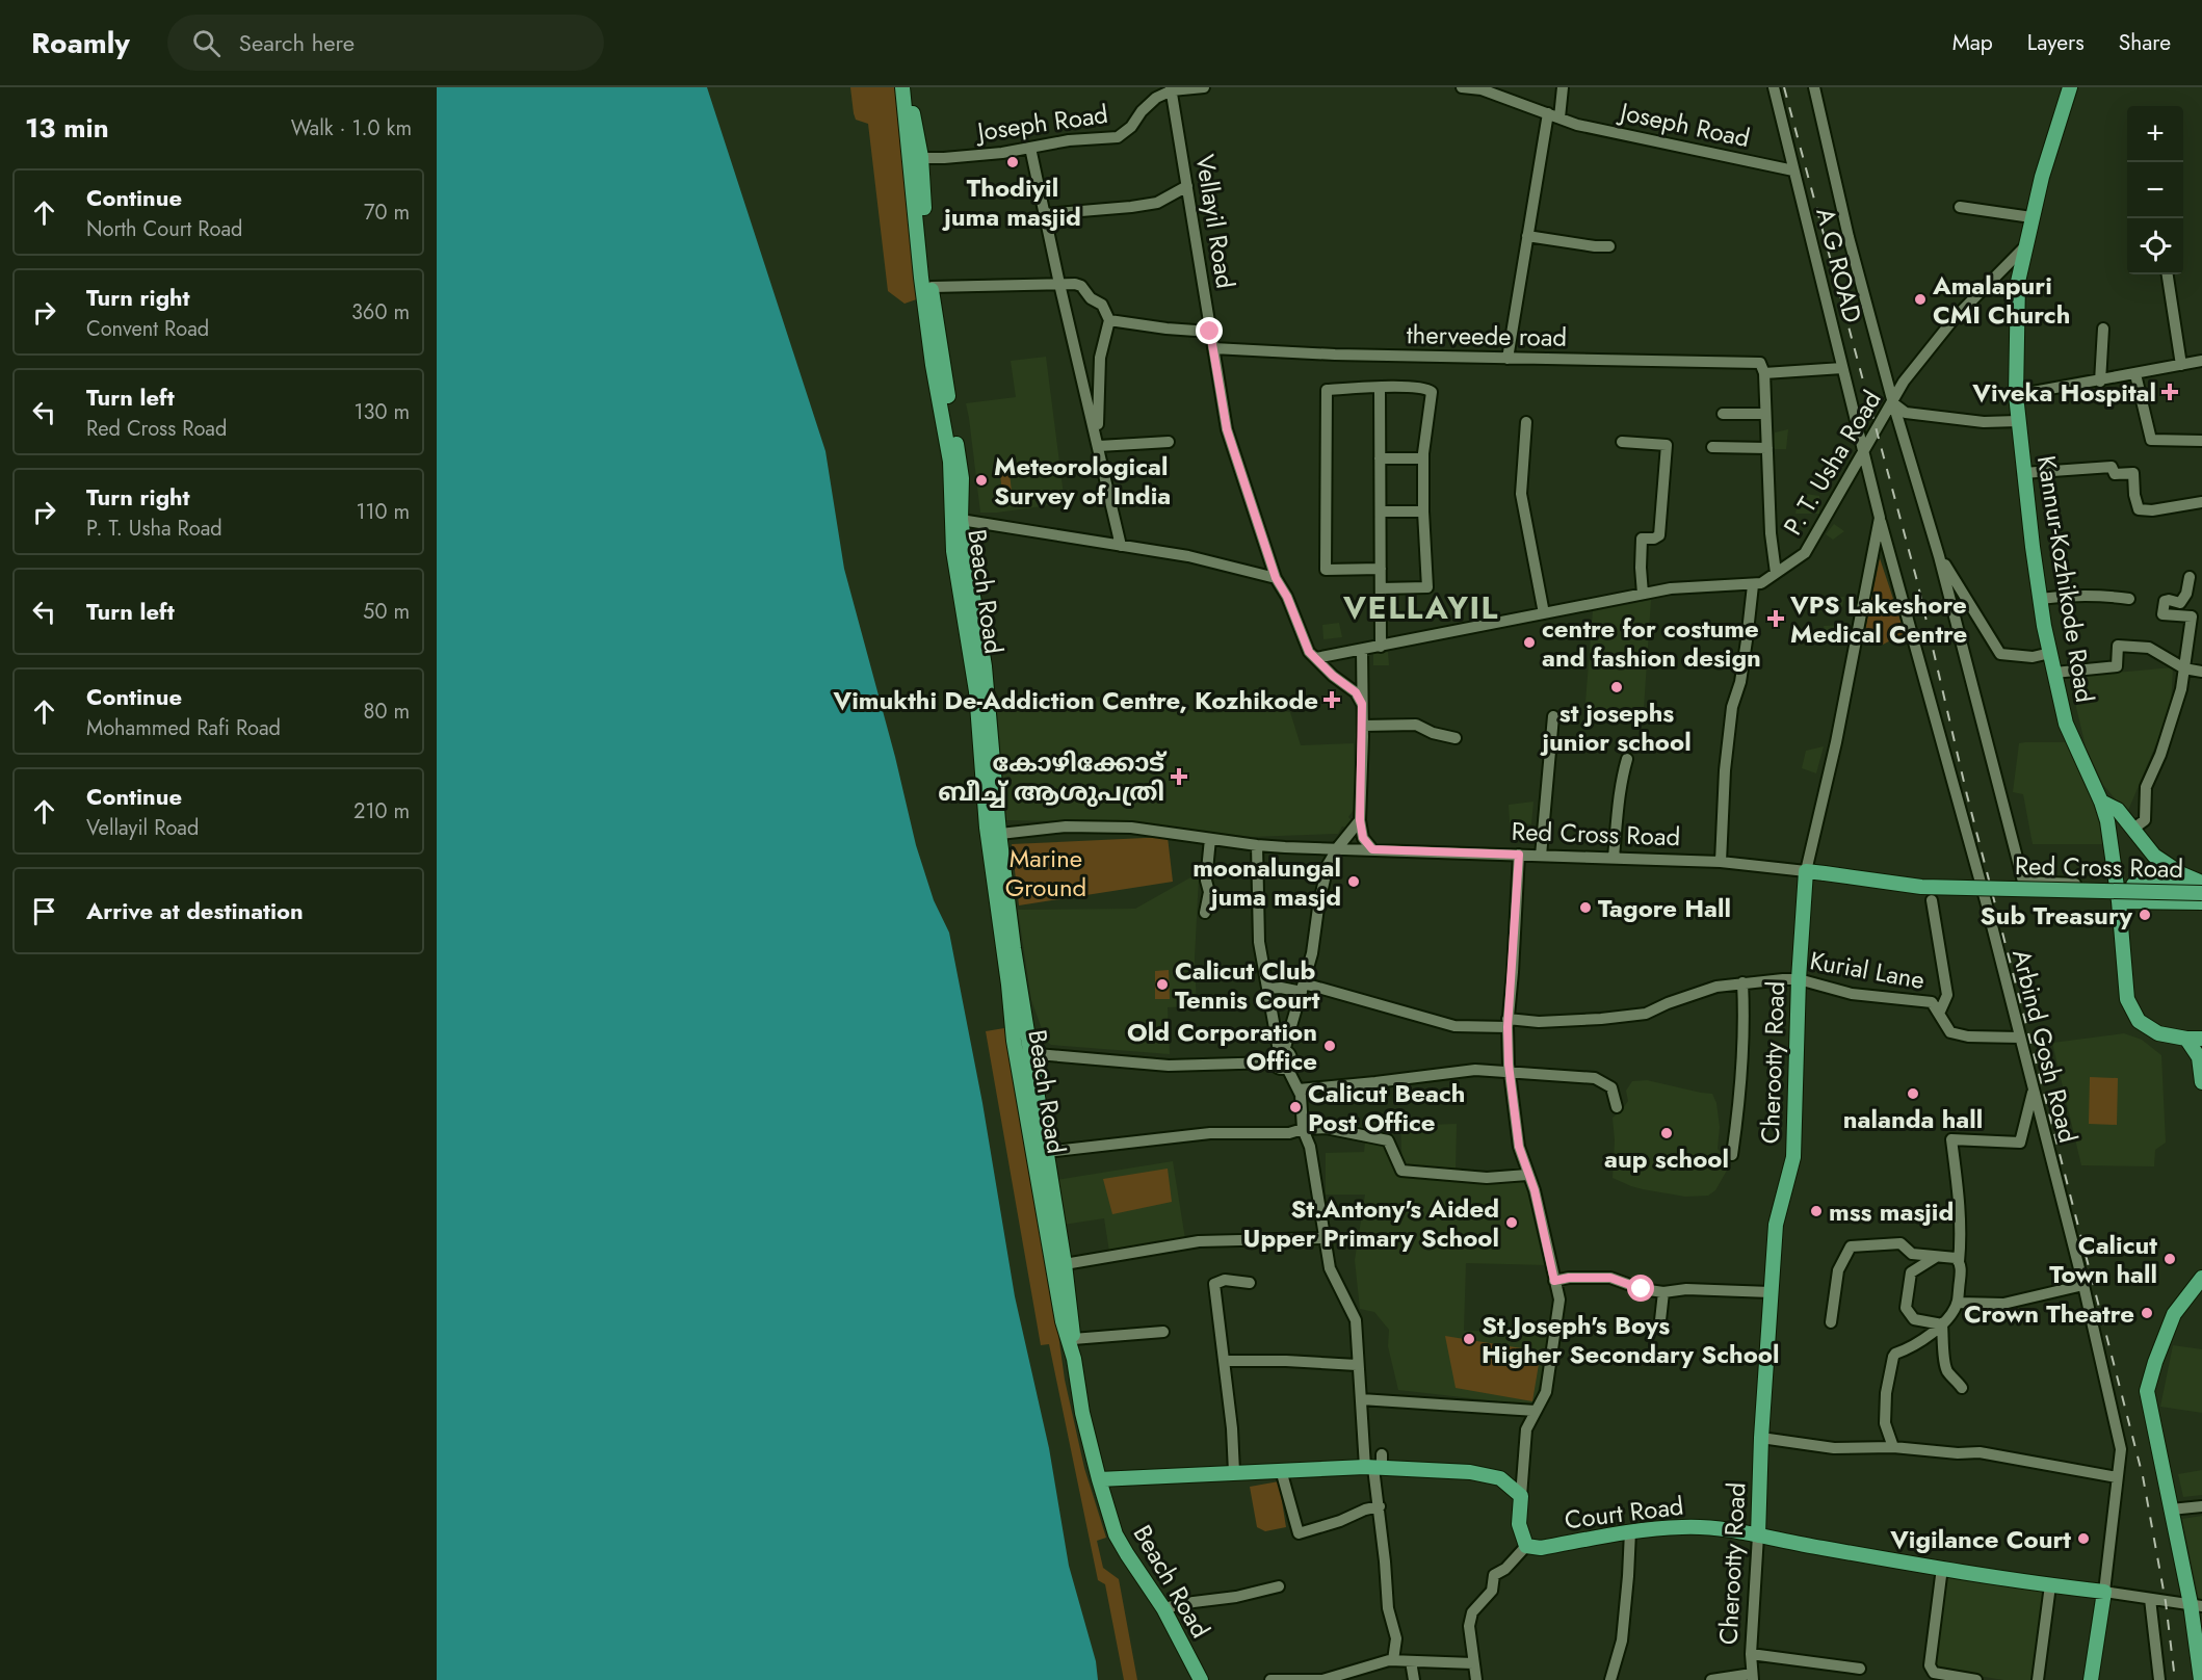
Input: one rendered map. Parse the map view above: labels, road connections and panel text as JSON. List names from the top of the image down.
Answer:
{
  "streets": {
    "main road": [
      "Kannur-Kozhikode Road",
      "Beach Road",
      "Red Cross Road",
      "Cherootty Road",
      "Court Road"
    ],
    "street": [
      "Joseph Road",
      "Vellayil Road",
      "A G ROAD",
      "therveede road",
      "P. T. Usha Road",
      "Kurial Lane",
      "Arbind Gosh Road"
    ]
  },
  "crossings": [
    ["Joseph Road", "Vellayil Road"],
    ["Joseph Road", "A G ROAD"],
    ["Joseph Road", "Beach Road"],
    ["Vellayil Road", "therveede road"],
    ["Vellayil Road", "P. T. Usha Road"],
    ["A G ROAD", "therveede road"],
    ["A G ROAD", "P. T. Usha Road"],
    ["A G ROAD", "Cherootty Road"],
    ["P. T. Usha Road", "Kannur-Kozhikode Road"],
    ["P. T. Usha Road", "Cherootty Road"],
    ["Beach Road", "Red Cross Road"],
    ["Red Cross Road", "Cherootty Road"],
    ["Kurial Lane", "Arbind Gosh Road"],
    ["Kurial Lane", "Cherootty Road"],
    ["Arbind Gosh Road", "Cherootty Road"],
    ["Arbind Gosh Road", "Court Road"],
    ["Cherootty Road", "Court Road"]
  ],
  "districts": ["VELLAYIL"],
  "parks": ["Marine Ground"],
  "places": {
    "other": [
      "Thodiyil juma masjid",
      "Amalapuri CMI Church",
      "Meteorological Survey of India",
      "centre for costume and fashion design",
      "st josephs junior school",
      "moonalungal juma masjd",
      "Tagore Hall",
      "Sub Treasury",
      "Calicut Club Tennis Court",
      "Old Corporation Office",
      "nalanda hall",
      "Calicut Beach Post Office",
      "aup school",
      "mss masjid",
      "St.Antony's Aided Upper Primary School",
      "Calicut Town hall",
      "Crown Theatre",
      "St.Joseph's Boys Higher Secondary School",
      "Vigilance Court"
    ],
    "health": [
      "Viveka Hospital",
      "VPS Lakeshore Medical Centre",
      "Vimukthi De-Addiction Centre, Kozhikode",
      "കോഴിക്കോട് ബീച്ച് ആശുപത്രി"
    ]
  },
  "page": {
    "header": "Roamly",
    "search": "Search here",
    "nav": ["Map", "Layers", "Share"],
    "heading": ["13 min", "Walk · 1.0 km"],
    "map_buttons": ["+", "−"],
    "list": [
      ["Continue", "North Court Road", "70 m"],
      ["Turn right", "Convent Road", "360 m"],
      ["Turn left", "Red Cross Road", "130 m"],
      ["Turn right", "P. T. Usha Road", "110 m"],
      ["Turn left", "50 m"],
      ["Continue", "Mohammed Rafi Road", "80 m"],
      ["Continue", "Vellayil Road", "210 m"],
      "Arrive at destination"
    ]
  }
}
